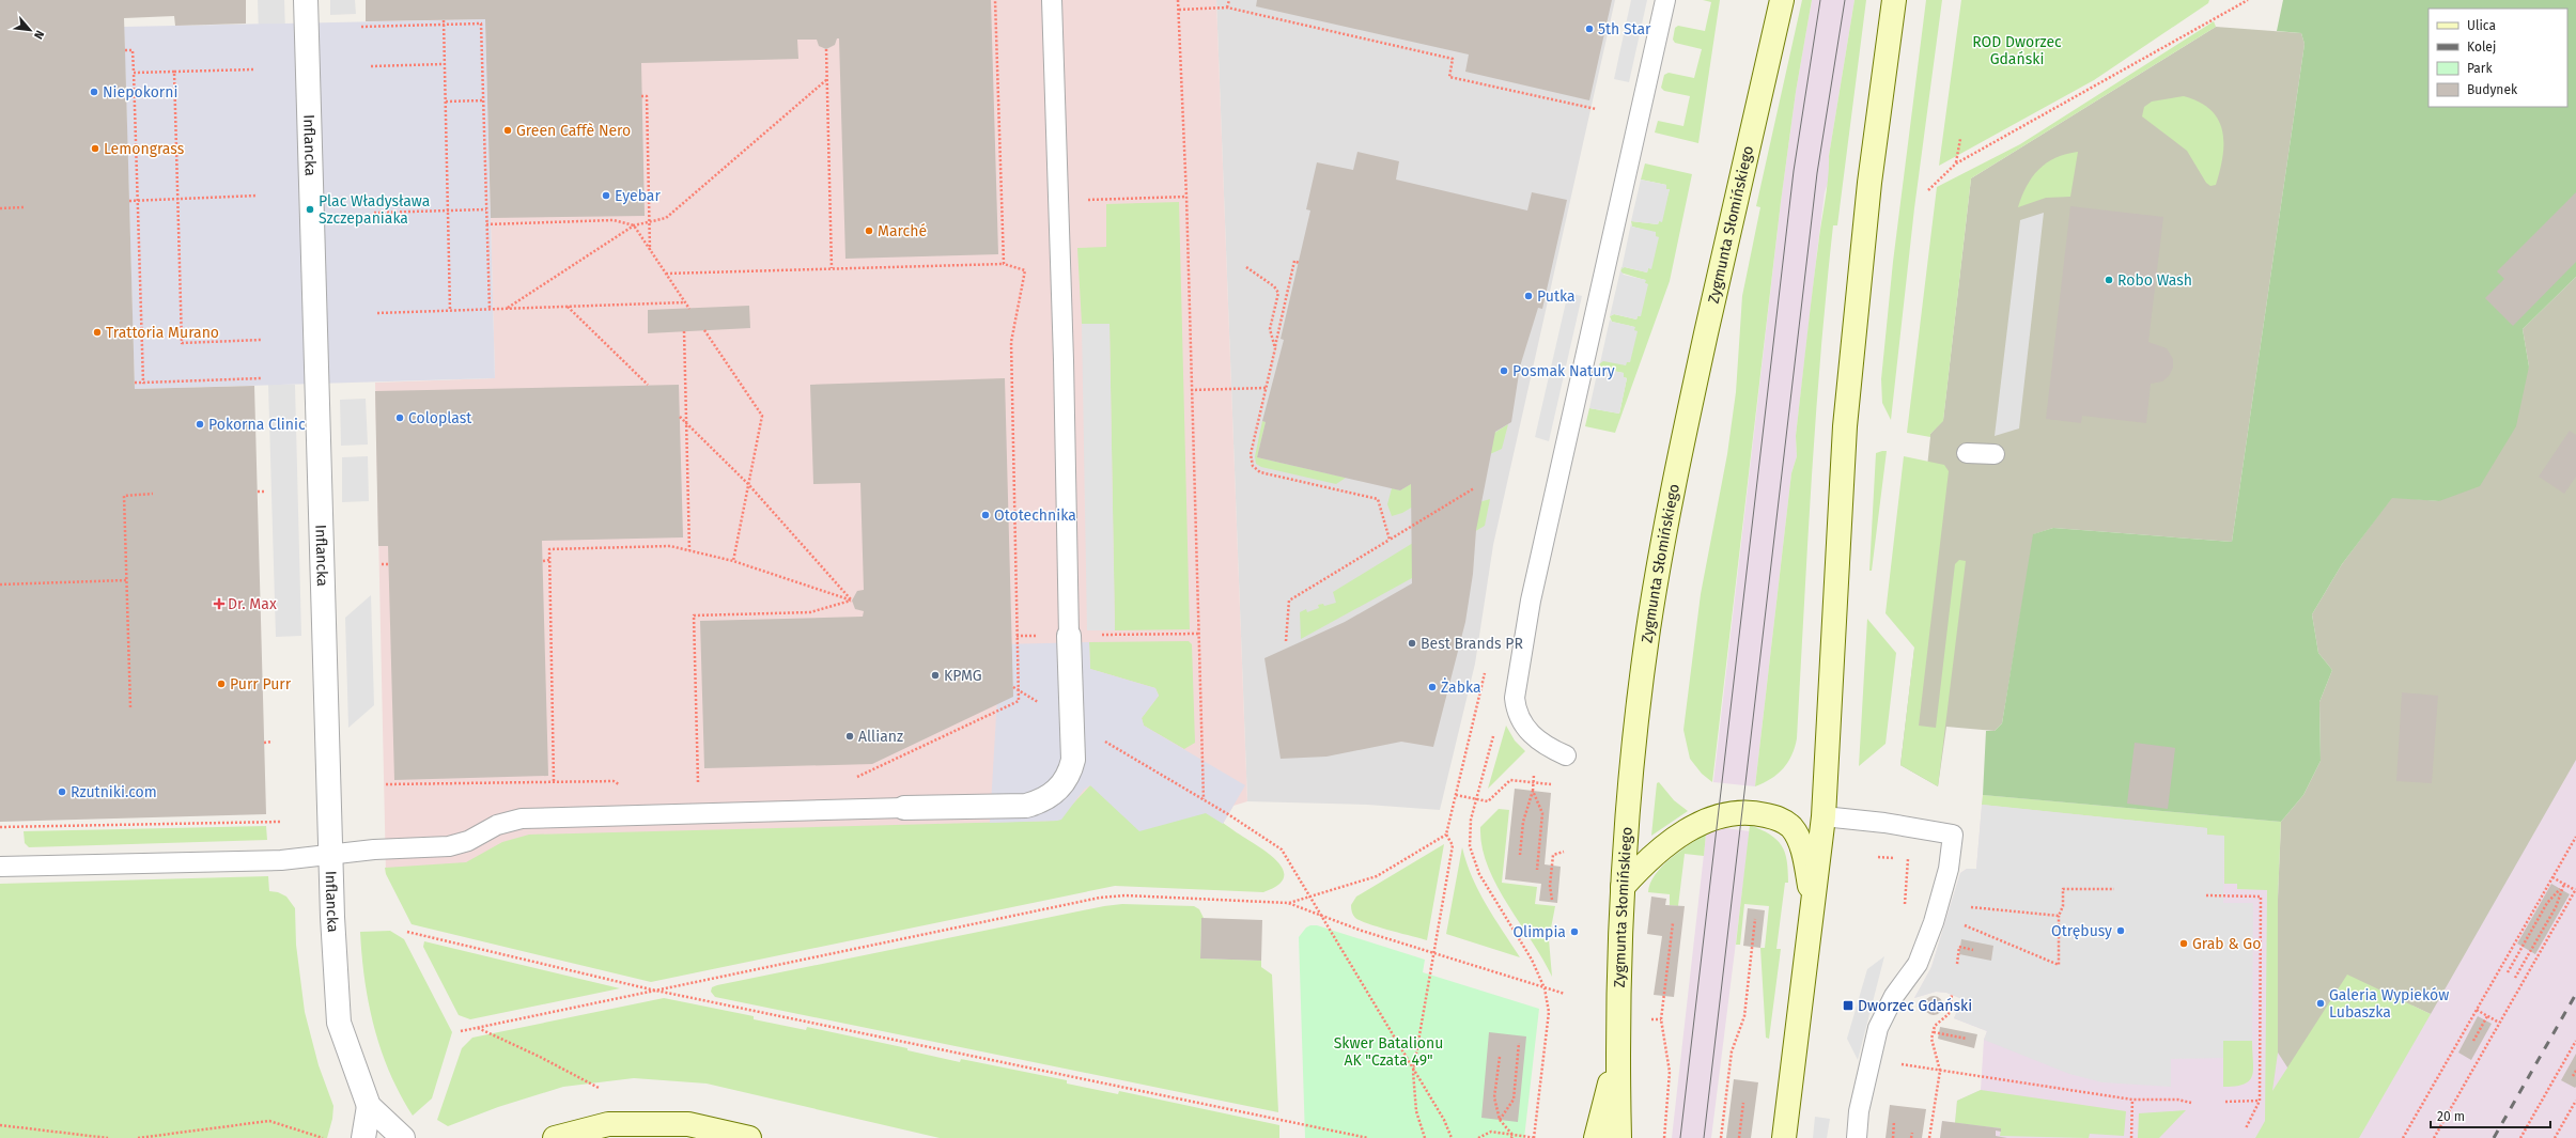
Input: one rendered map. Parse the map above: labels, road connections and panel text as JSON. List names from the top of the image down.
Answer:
{
  "streets": {
    "main road": ["Zygmunta Słomińskiego"],
    "street": ["Inflancka"]
  },
  "parks": ["ROD Dworzec Gdański", "Skwer Batalionu AK \"Czata 49\""],
  "places": {
    "other": [
      "5th Star",
      "Niepokorni",
      "Green Caffè Nero",
      "Lemongrass",
      "Eyebar",
      "Plac Władysława Szczepaniaka",
      "Marché",
      "Robo Wash",
      "Putka",
      "Trattoria Murano",
      "Posmak Natury",
      "Coloplast",
      "Pokorna Clinic",
      "Ototechnika",
      "Best Brands PR",
      "KPMG",
      "Purr Purr",
      "Żabka",
      "Allianz",
      "Rzutniki.com",
      "Otrębusy",
      "Olimpia",
      "Grab & Go",
      "Galeria Wypieków Lubaszka"
    ],
    "health": ["Dr. Max"],
    "transit": ["Dworzec Gdański"]
  },
  "legend": [
    "Ulica",
    "Kolej",
    "Park",
    "Budynek"
  ],
  "scale_bar": "20 m",
  "north": "bottom right"
}
